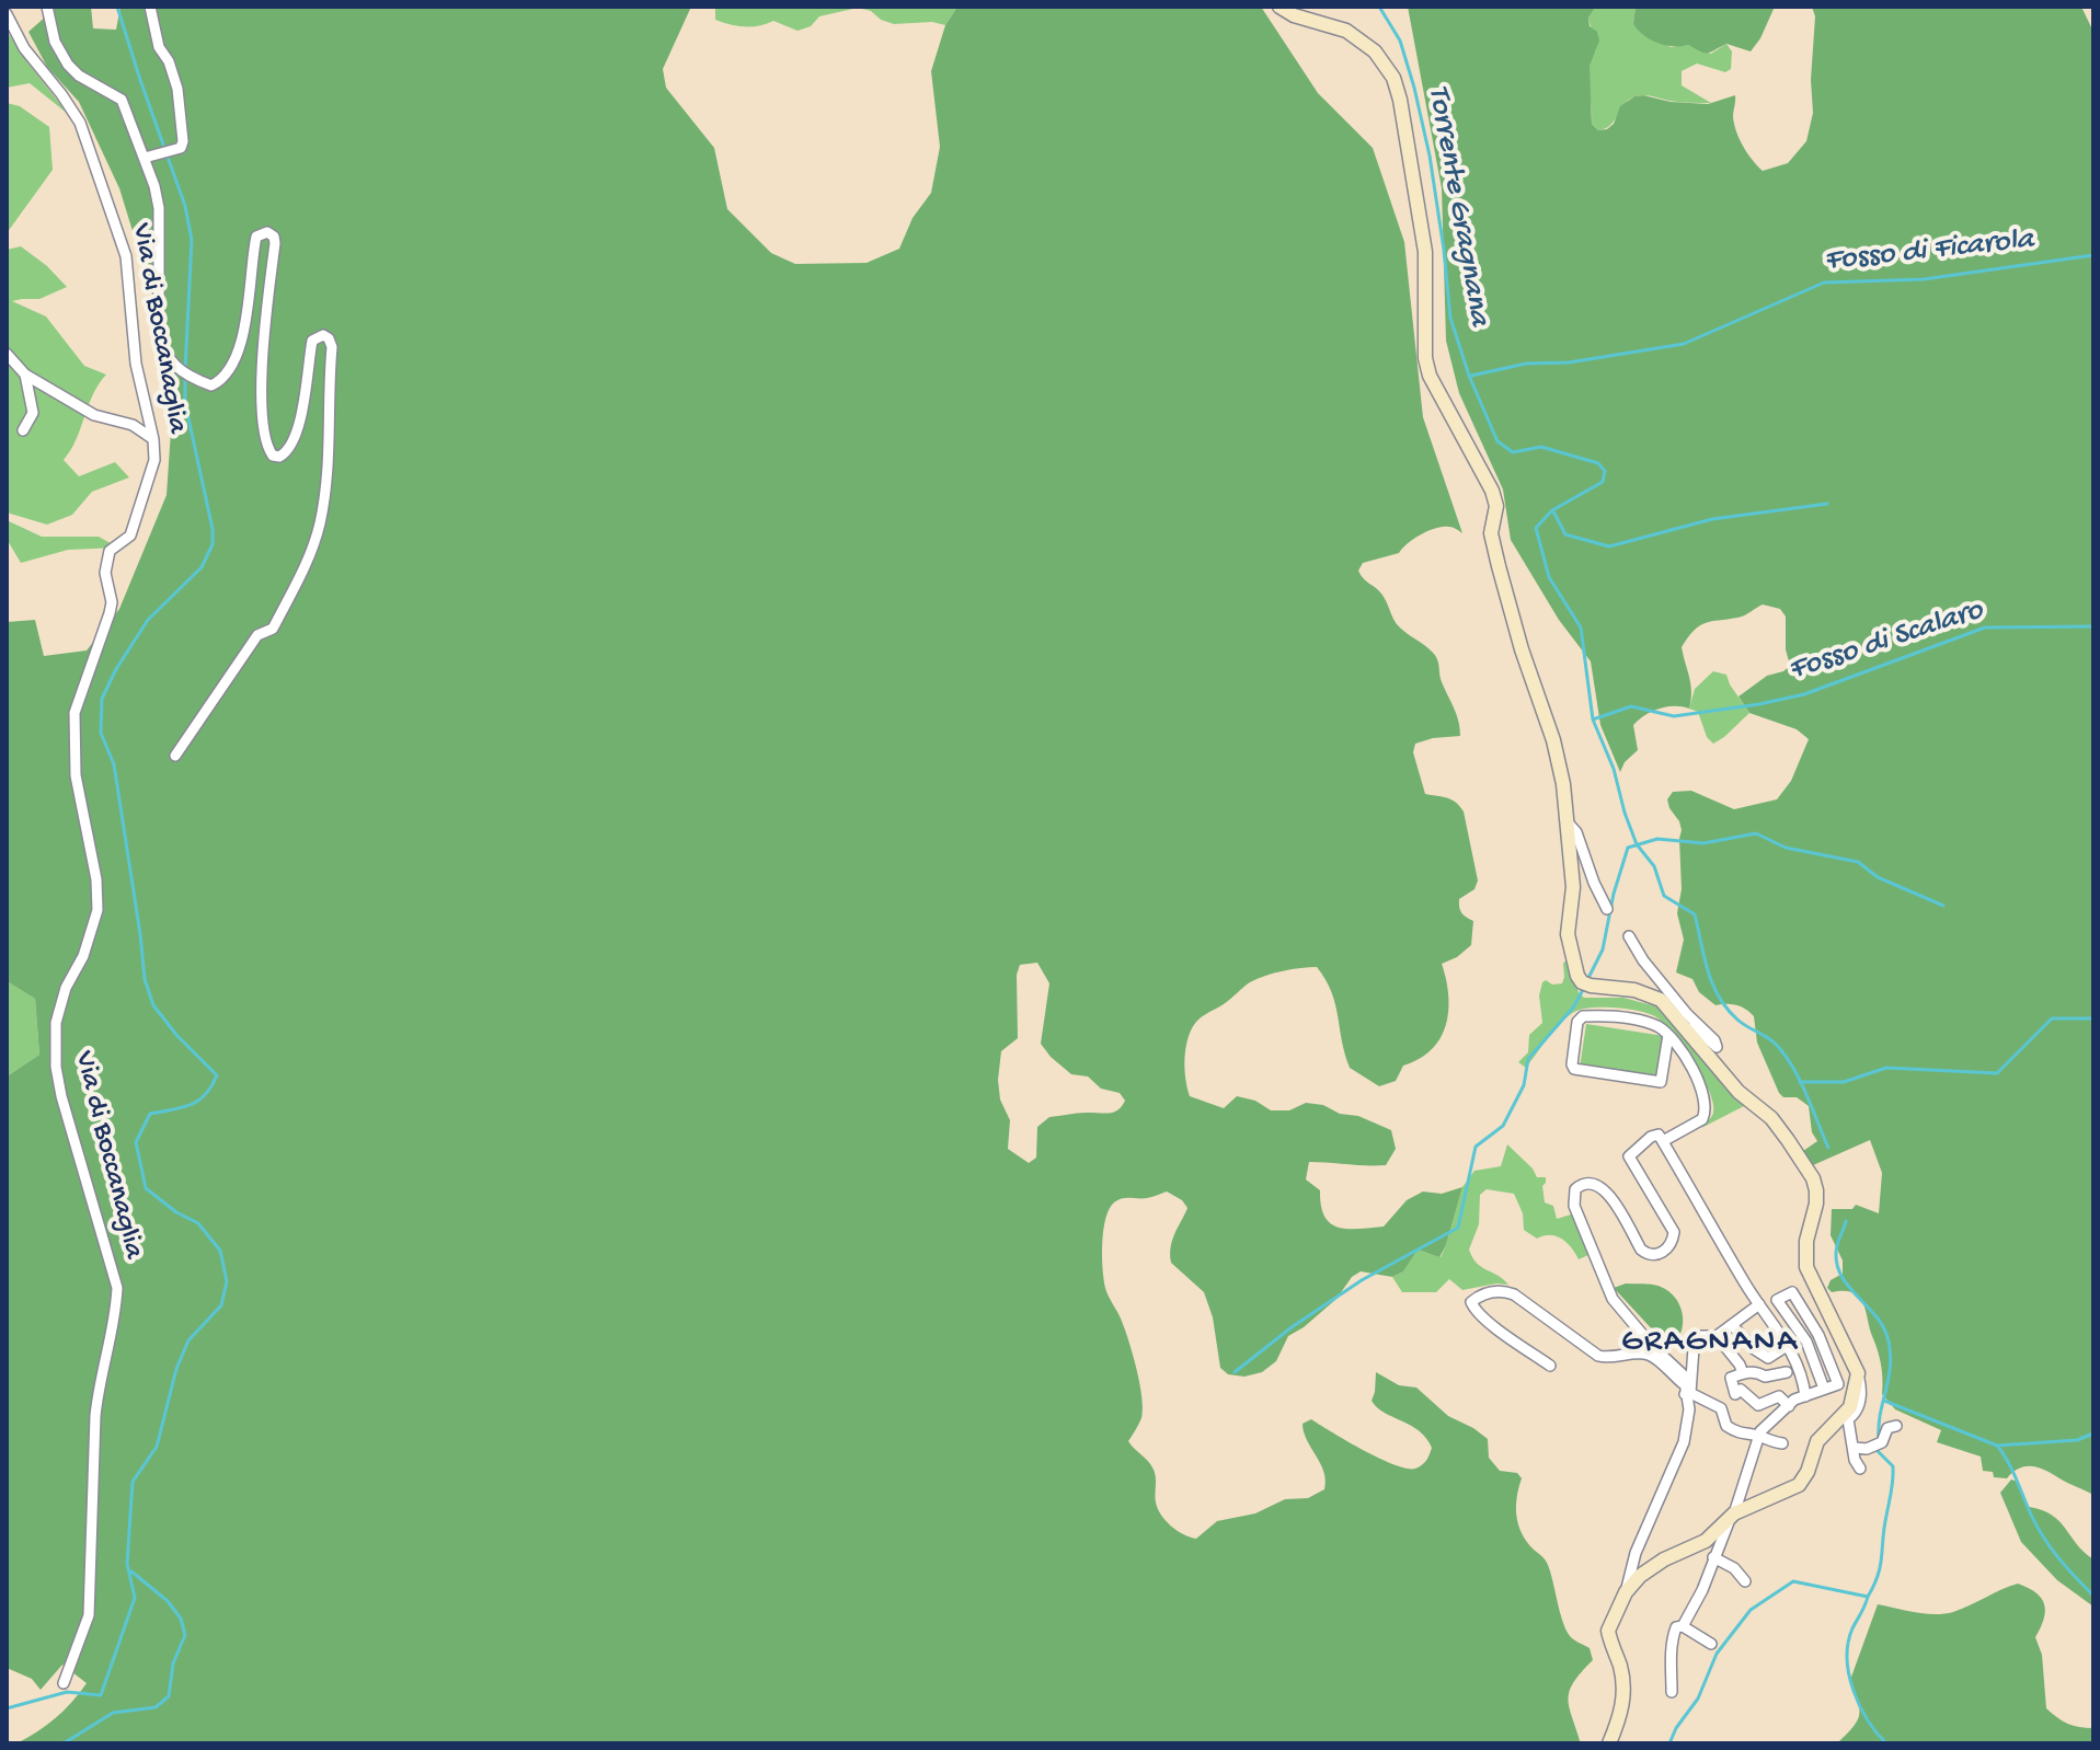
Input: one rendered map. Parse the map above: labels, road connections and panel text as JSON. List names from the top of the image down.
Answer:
{
  "streets": {
    "street": ["Via di Boccanaglia"]
  },
  "districts": ["GRAGNANA"],
  "water": ["Torrente Gragnana", "Fosso di Ficarola", "Fosso di Scalaro"]
}
